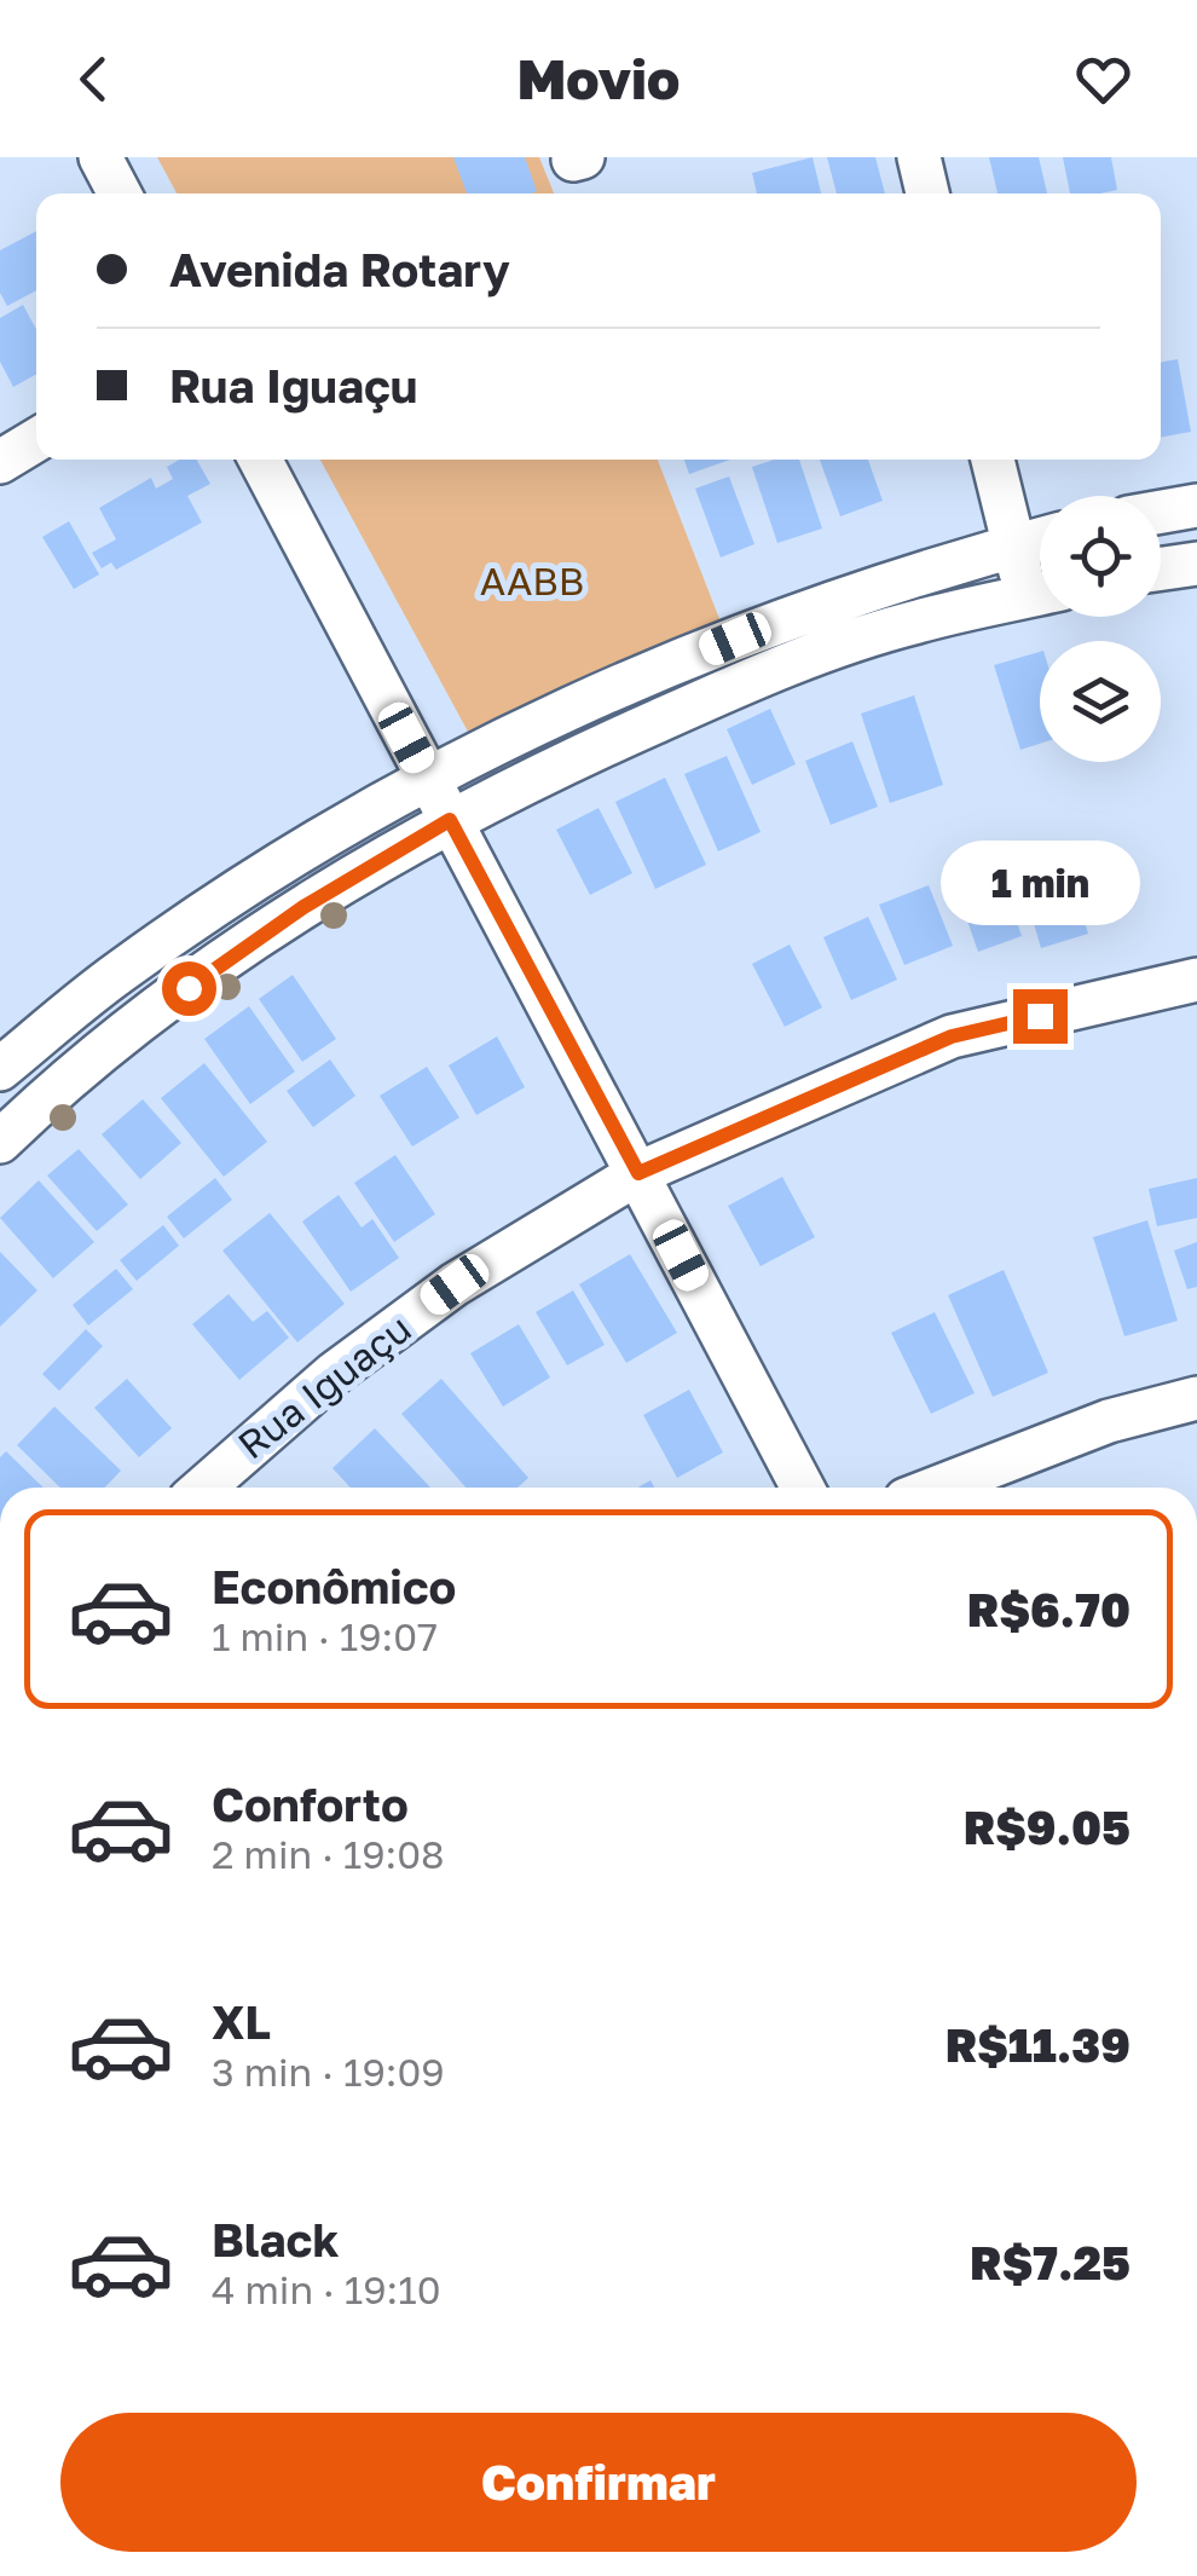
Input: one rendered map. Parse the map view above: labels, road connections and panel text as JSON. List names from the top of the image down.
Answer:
{
  "streets": {
    "street": ["Rua Iguaçu"]
  },
  "parks": ["AABB"],
  "page": {
    "header": "Movio",
    "banner": ["Avenida Rotary", "Rua Iguaçu"],
    "bubble": "1 min",
    "list": [
      {
        "name": "Econômico",
        "note": "1 min · 19:07",
        "value": "R$6.70"
      },
      {
        "name": "Conforto",
        "note": "2 min · 19:08",
        "value": "R$9.05"
      },
      {
        "name": "XL",
        "note": "3 min · 19:09",
        "value": "R$11.39"
      },
      {
        "name": "Black",
        "note": "4 min · 19:10",
        "value": "R$7.25"
      }
    ],
    "buttons": "Confirmar"
  }
}
